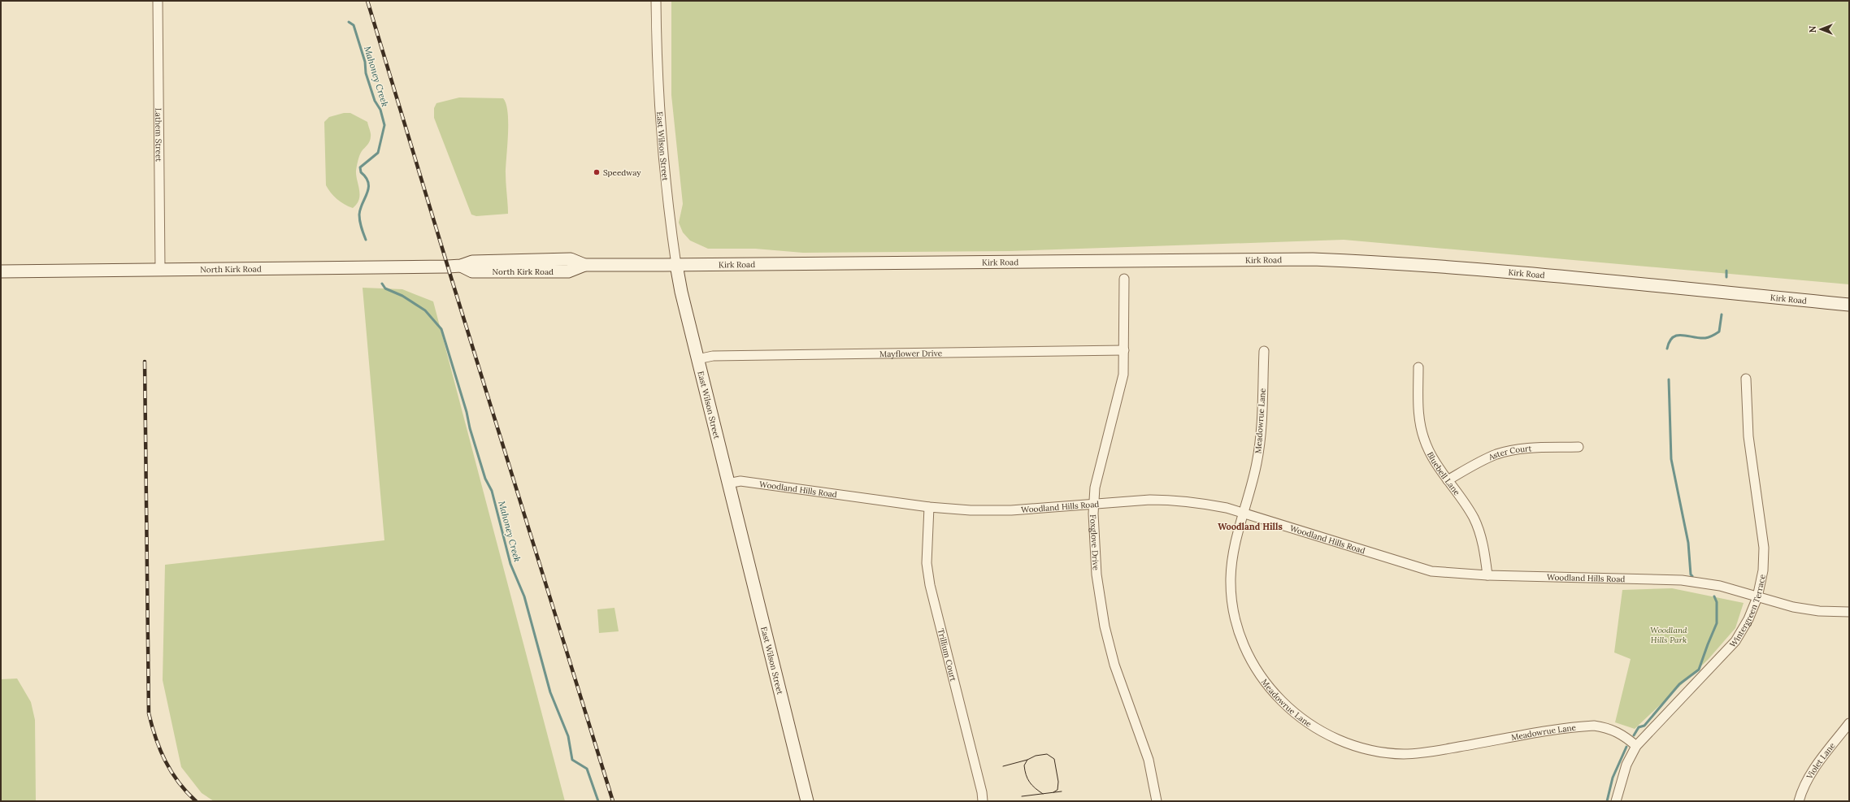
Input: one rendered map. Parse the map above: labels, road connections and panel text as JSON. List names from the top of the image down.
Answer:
{
  "streets": {
    "street": [
      "Lathem Street",
      "East Wilson Street",
      "Kirk Road",
      "North Kirk Road",
      "Mayflower Drive",
      "Meadowrue Lane",
      "Aster Court",
      "Bluebell Lane",
      "Woodland Hills Road",
      "Foxglove Drive",
      "Wintergreen Terrace",
      "Trillium Court",
      "Violet Lane"
    ]
  },
  "crossings": [
    ["Lathem Street", "North Kirk Road"],
    ["East Wilson Street", "Kirk Road"],
    ["East Wilson Street", "North Kirk Road"],
    ["East Wilson Street", "Mayflower Drive"],
    ["East Wilson Street", "Woodland Hills Road"],
    ["Kirk Road", "North Kirk Road"],
    ["Mayflower Drive", "Foxglove Drive"],
    ["Meadowrue Lane", "Woodland Hills Road"],
    ["Meadowrue Lane", "Wintergreen Terrace"],
    ["Aster Court", "Bluebell Lane"],
    ["Bluebell Lane", "Woodland Hills Road"],
    ["Woodland Hills Road", "Foxglove Drive"],
    ["Woodland Hills Road", "Wintergreen Terrace"],
    ["Woodland Hills Road", "Trillium Court"]
  ],
  "districts": ["Woodland Hills"],
  "water": ["Mahoney Creek"],
  "parks": ["Woodland Hills Park"],
  "places": ["Speedway"],
  "north": "left"
}
